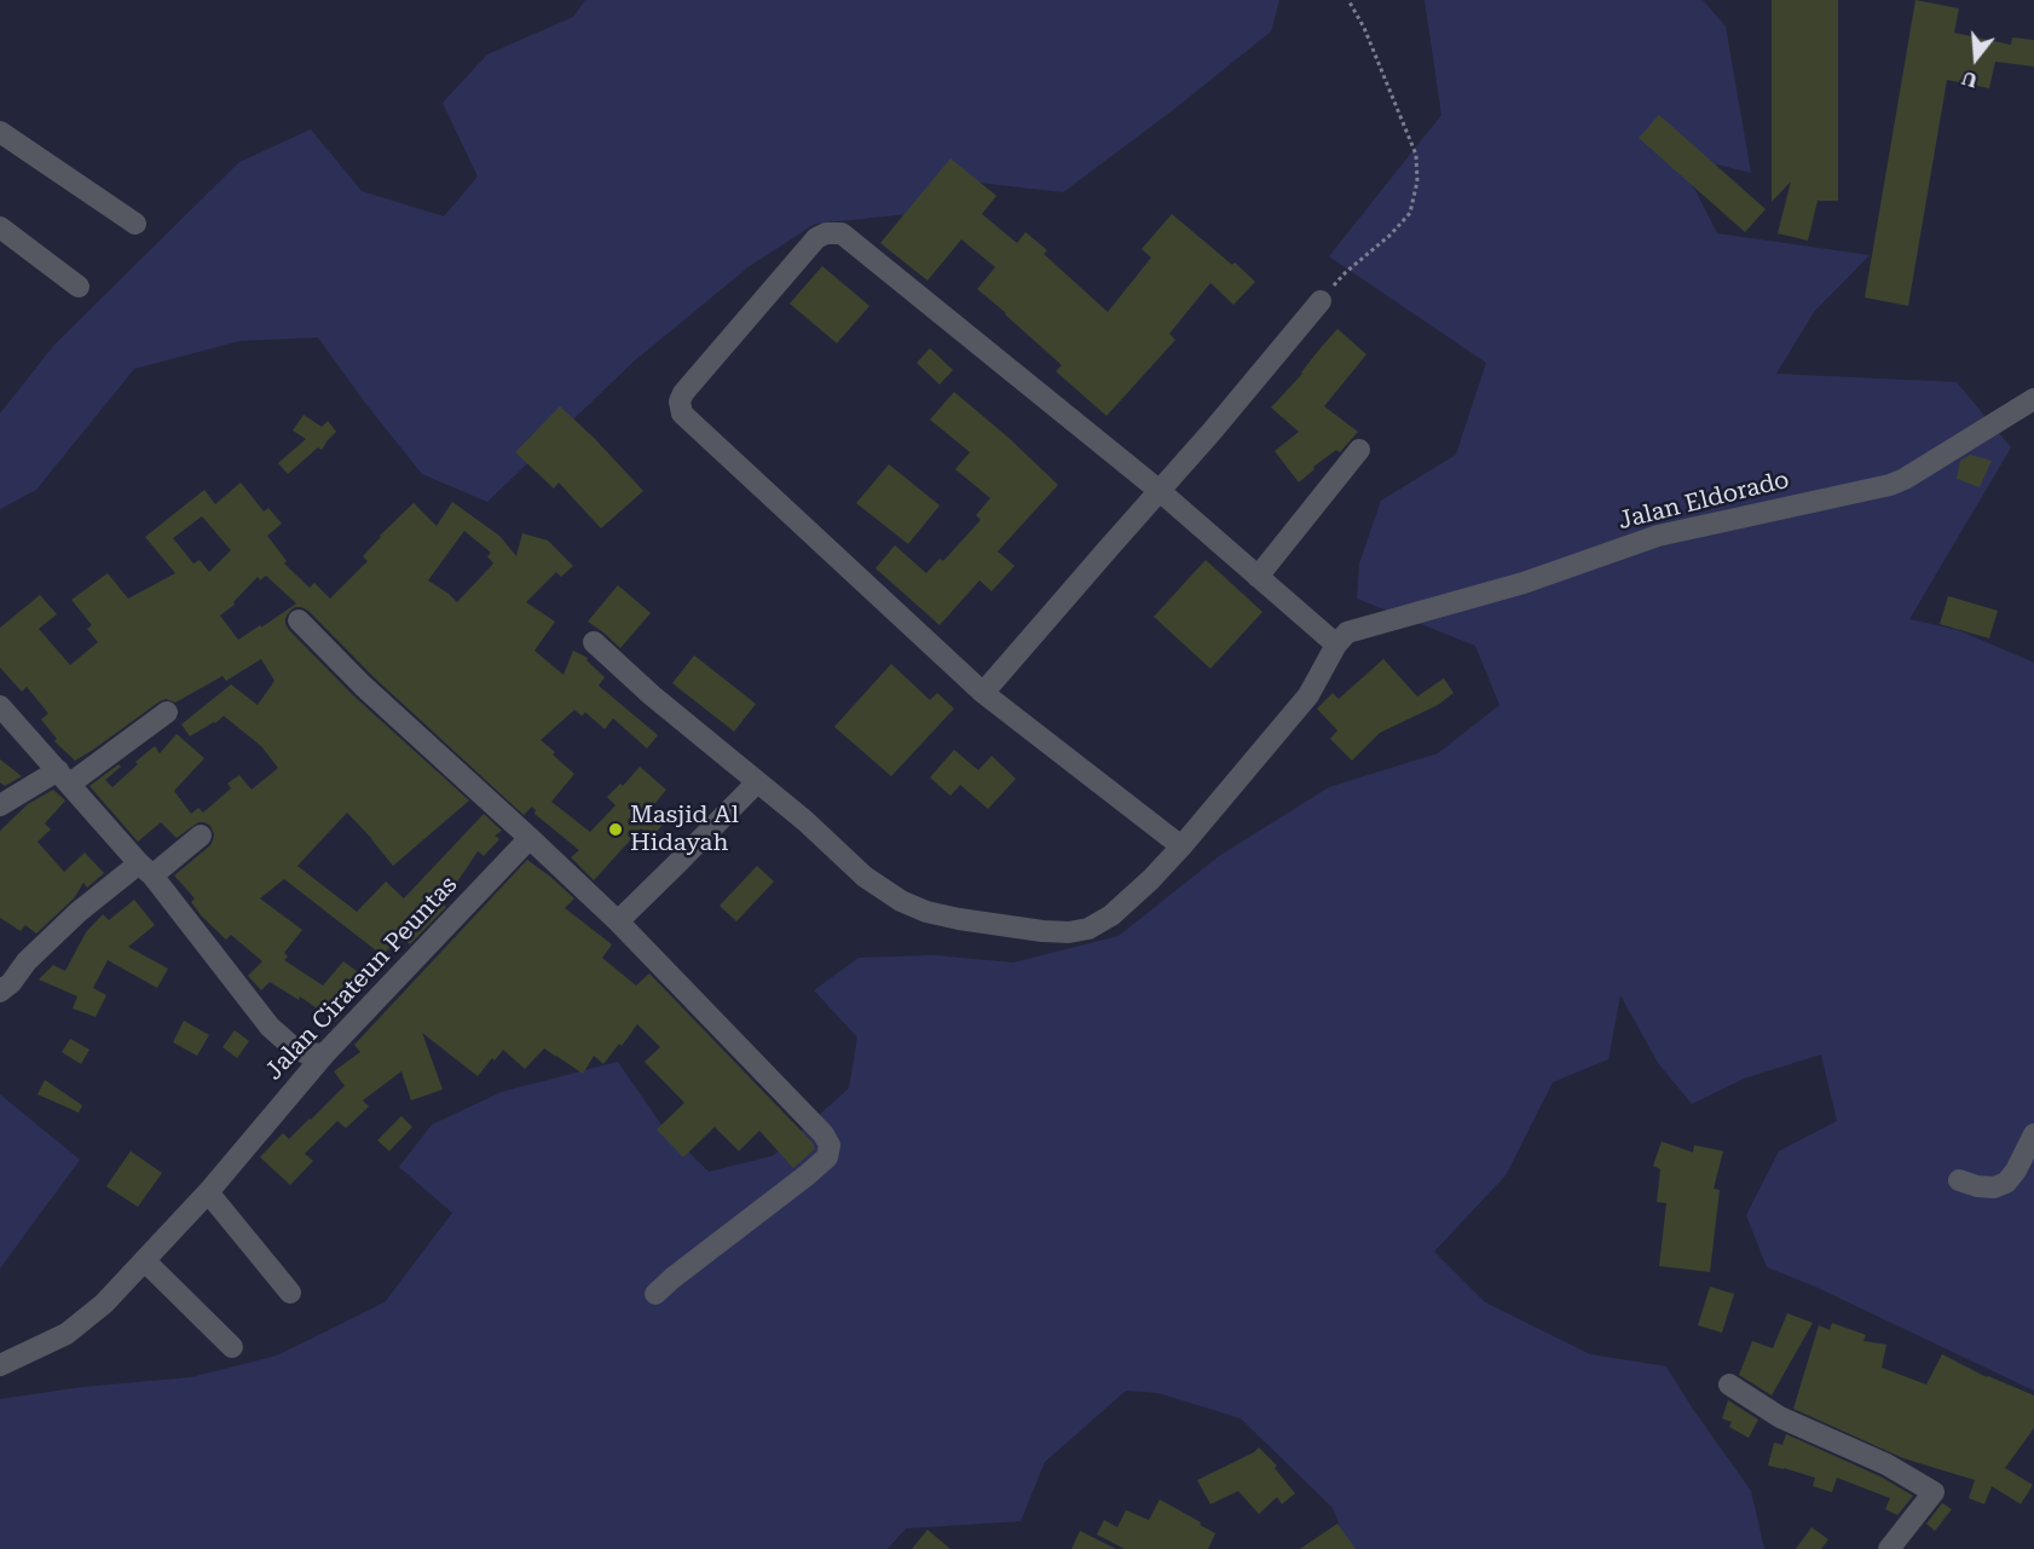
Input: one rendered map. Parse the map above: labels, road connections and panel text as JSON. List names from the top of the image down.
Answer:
{
  "streets": {
    "street": ["Jalan Eldorado", "Jalan Cirateun Peuntas"]
  },
  "places": ["Masjid Al Hidayah"],
  "north": "bottom"
}
